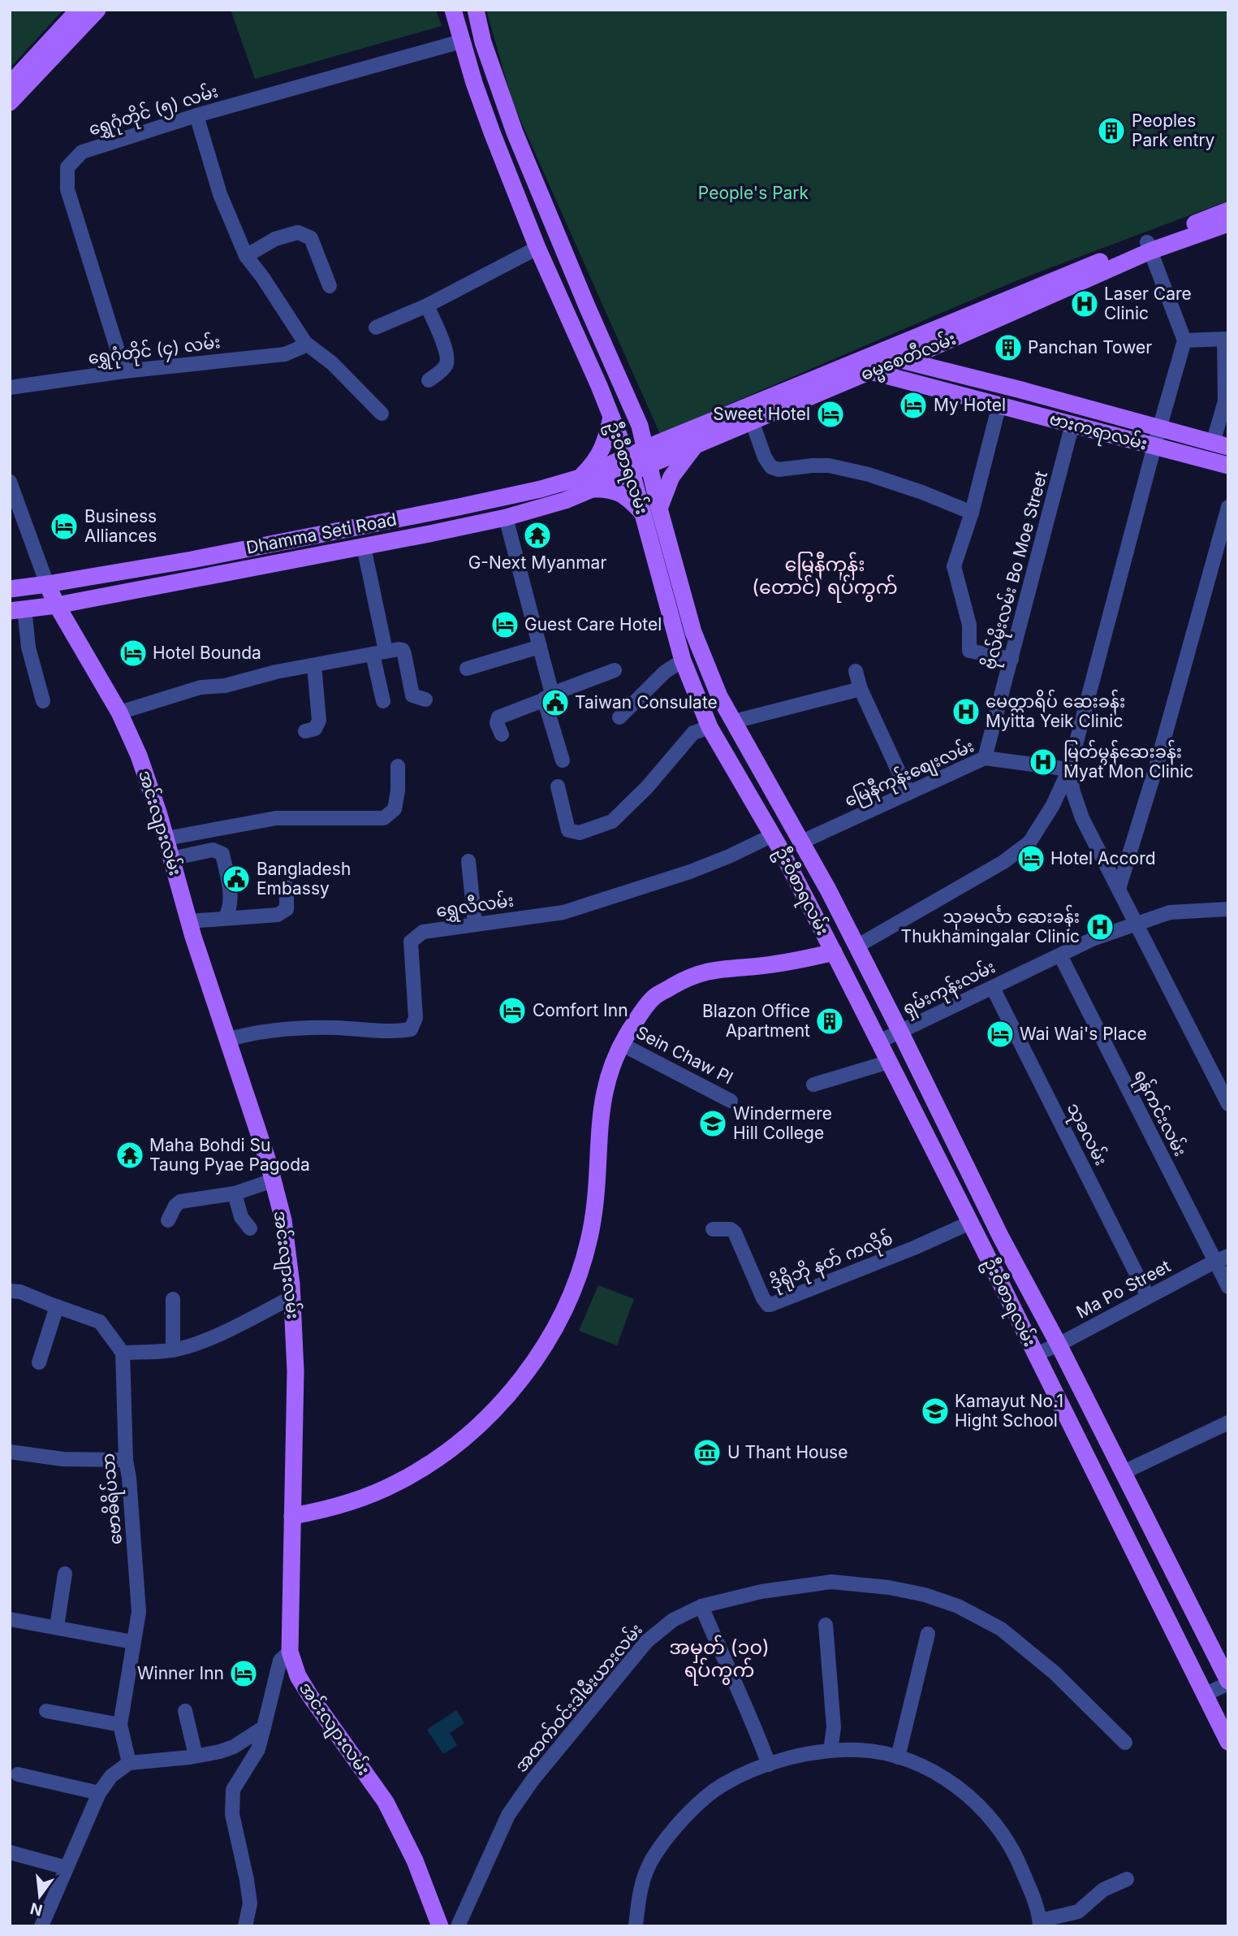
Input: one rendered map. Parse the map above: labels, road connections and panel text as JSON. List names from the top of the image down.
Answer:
{
  "streets": {
    "main road": [
      "ဓမ္မစေတီလမ်း",
      "ဗားကရာလမ်း",
      "ဦးဝီစာရလမ်း",
      "Dhamma Seti Road",
      "အင်းလျားလမ်း"
    ],
    "street": [
      "ရွှေဂုံတိုင် (၅) လမ်း",
      "ရွှေဂုံတိုင် (၄) လမ်း",
      "ဗိုလ်မိုးလမ်း Bo Moe Street",
      "မြေနီကုန်းစျေးလမ်း",
      "ရွှေလီလမ်း",
      "ရှမ်းကုန်းလမ်း",
      "Sein Chaw Pl",
      "ရန်ကင်းလမ်း",
      "သုခလမ်း",
      "ဒိုရိုဘို နတ် ကလိုစ်",
      "Ma Po Street",
      "ဗောဓိရိပ်သာ",
      "အထက်ဝင်းဒါမီးယားလမ်း"
    ]
  },
  "crossings": [
    ["ရွှေဂုံတိုင် (၅) လမ်း", "ရွှေဂုံတိုင် (၄) လမ်း"],
    ["ရွှေဂုံတိုင် (၅) လမ်း", "ဦးဝီစာရလမ်း"],
    ["ဓမ္မစေတီလမ်း", "ဗားကရာလမ်း"],
    ["ဓမ္မစေတီလမ်း", "ဦးဝီစာရလမ်း"],
    ["ဓမ္မစေတီလမ်း", "Dhamma Seti Road"],
    ["ဗားကရာလမ်း", "ဗိုလ်မိုးလမ်း Bo Moe Street"],
    ["ဦးဝီစာရလမ်း", "မြေနီကုန်းစျေးလမ်း"],
    ["ဦးဝီစာရလမ်း", "ရွှေလီလမ်း"],
    ["ဦးဝီစာရလမ်း", "ရှမ်းကုန်းလမ်း"],
    ["ဦးဝီစာရလမ်း", "ဒိုရိုဘို နတ် ကလိုစ်"],
    ["ဦးဝီစာရလမ်း", "Ma Po Street"],
    ["Dhamma Seti Road", "အင်းလျားလမ်း"],
    ["ဗိုလ်မိုးလမ်း Bo Moe Street", "မြေနီကုန်းစျေးလမ်း"],
    ["အင်းလျားလမ်း", "ရွှေလီလမ်း"],
    ["ရှမ်းကုန်းလမ်း", "ရန်ကင်းလမ်း"],
    ["ရှမ်းကုန်းလမ်း", "သုခလမ်း"],
    ["ရန်ကင်းလမ်း", "Ma Po Street"],
    ["သုခလမ်း", "Ma Po Street"]
  ],
  "districts": ["မြေနီကုန်း (တောင်) ရပ်ကွက်", "အမှတ် (၁၀) ရပ်ကွက်"],
  "parks": ["People's Park"],
  "places": {
    "building": ["Peoples Park entry", "Panchan Tower", "Blazon Office Apartment"],
    "hospital": [
      "Laser Care Clinic",
      "မေတ္တာရိပ် ဆေးခန်း Myitta Yeik Clinic",
      "မြတ်မွန်ဆေးခန်း Myat Mon Clinic",
      "သုခမင်္လာ ဆေးခန်း Thukhamingalar Clinic"
    ],
    "hotel": [
      "My Hotel",
      "Sweet Hotel",
      "Business Alliances",
      "Guest Care Hotel",
      "Hotel Bounda",
      "Hotel Accord",
      "Comfort Inn",
      "Wai Wai's Place",
      "Winner Inn"
    ],
    "temple": ["G-Next Myanmar", "Maha Bohdi Su Taung Pyae Pagoda"],
    "public building": ["Taiwan Consulate", "Bangladesh Embassy"],
    "school or university": ["Windermere Hill College", "Kamayut No.1 Hight School"],
    "museum": ["U Thant House"]
  },
  "north": "bottom"
}
